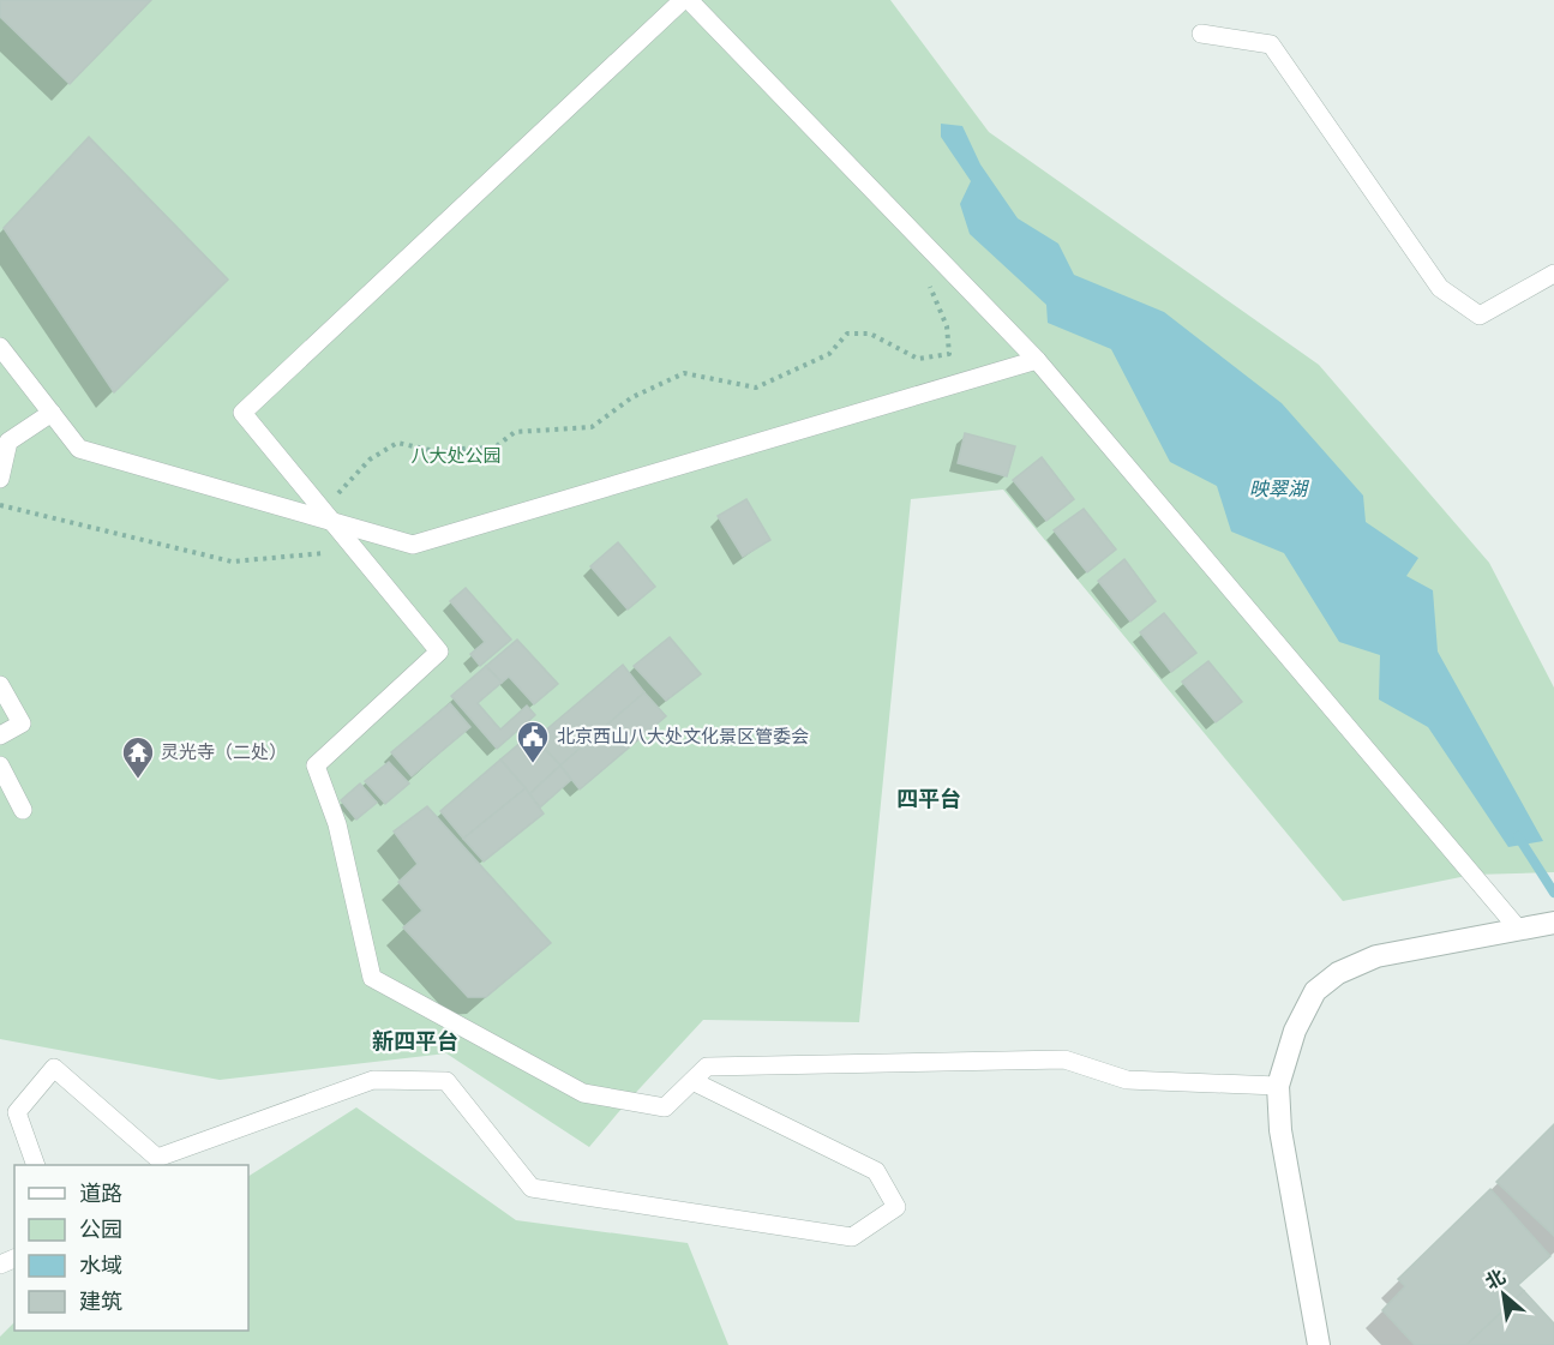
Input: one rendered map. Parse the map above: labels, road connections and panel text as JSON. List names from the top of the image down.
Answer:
{
  "districts": ["四平台", "新四平台"],
  "water": ["映翠湖"],
  "parks": ["八大处公园"],
  "places": {
    "public building": ["北京西山八大处文化景区管委会"],
    "temple": ["灵光寺（二处）"]
  },
  "legend": [
    "道路",
    "公园",
    "水域",
    "建筑"
  ],
  "north": "top left"
}
